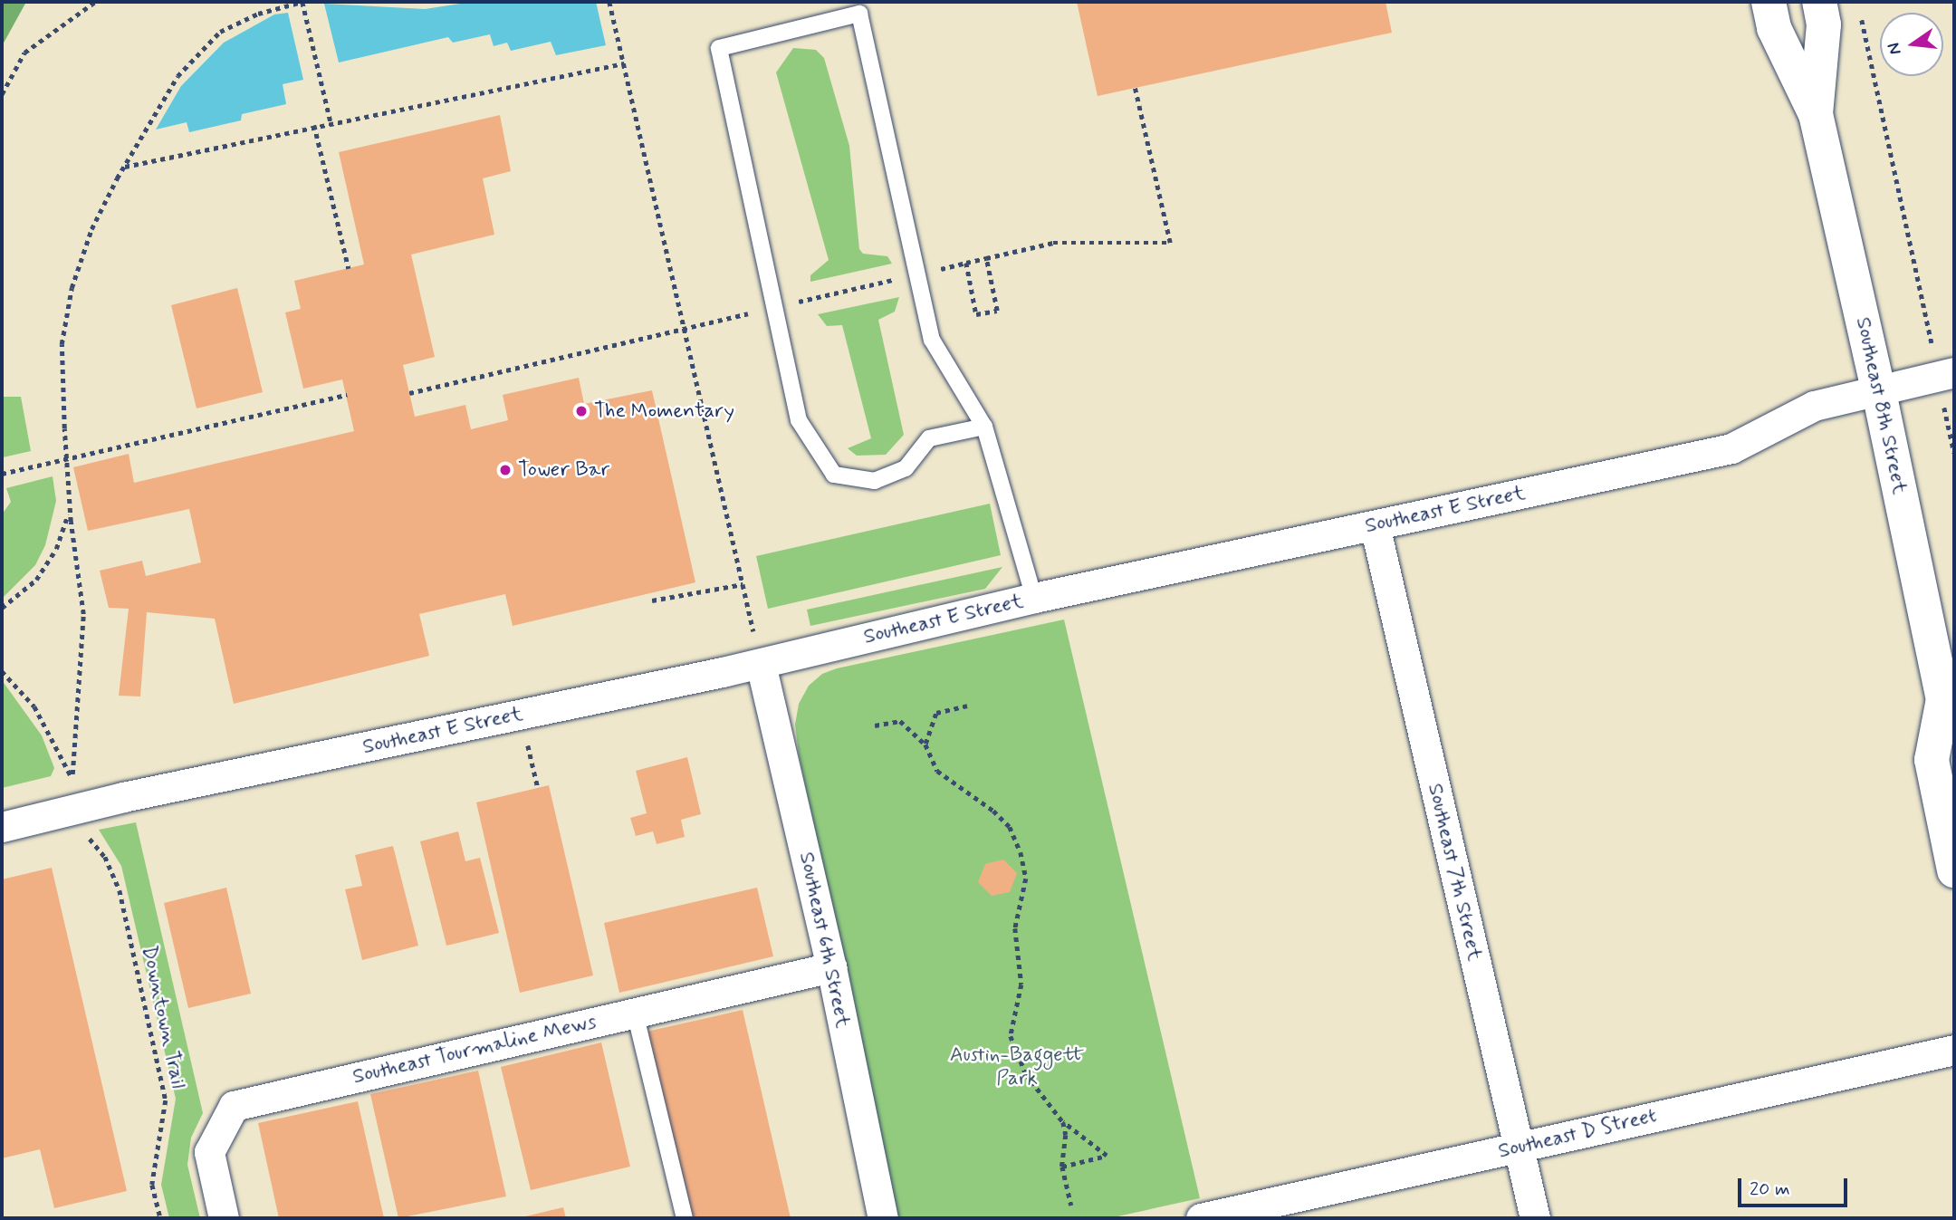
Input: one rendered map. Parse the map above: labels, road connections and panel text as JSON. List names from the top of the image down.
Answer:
{
  "streets": {
    "main road": ["Southeast 8th Street"],
    "street": [
      "Southeast E Street",
      "Southeast 7th Street",
      "Southeast 6th Street",
      "Southeast Tourmaline Mews",
      "Southeast D Street"
    ],
    "path": ["Downtown Trail"]
  },
  "crossings": [
    ["Southeast 8th Street", "Southeast E Street"],
    ["Southeast E Street", "Southeast 7th Street"],
    ["Southeast E Street", "Southeast 6th Street"],
    ["Southeast 7th Street", "Southeast D Street"],
    ["Southeast 6th Street", "Southeast Tourmaline Mews"]
  ],
  "parks": ["Austin-Baggett Park"],
  "places": ["The Momentary", "Tower Bar"],
  "scale_bar": "20 m",
  "north": "left"
}
